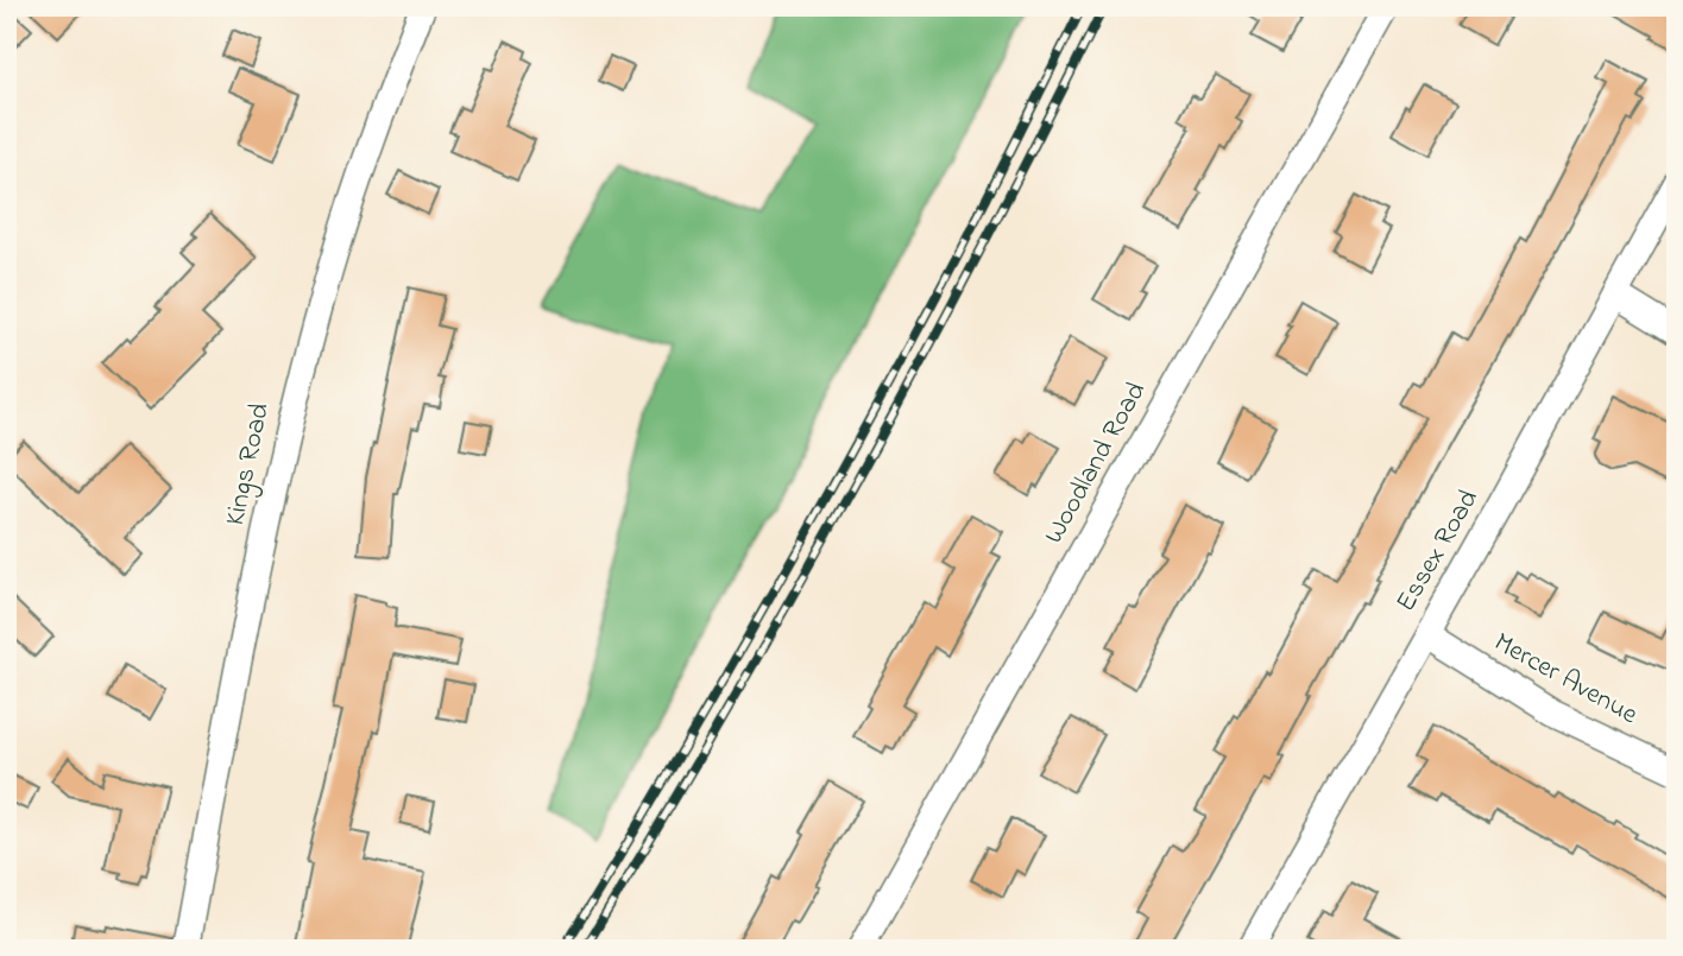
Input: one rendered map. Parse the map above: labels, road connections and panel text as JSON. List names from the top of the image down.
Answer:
{
  "streets": {
    "street": [
      "Woodland Road",
      "Kings Road",
      "Essex Road",
      "Mercer Avenue"
    ]
  },
  "crossings": [
    ["Essex Road", "Mercer Avenue"]
  ]
}
